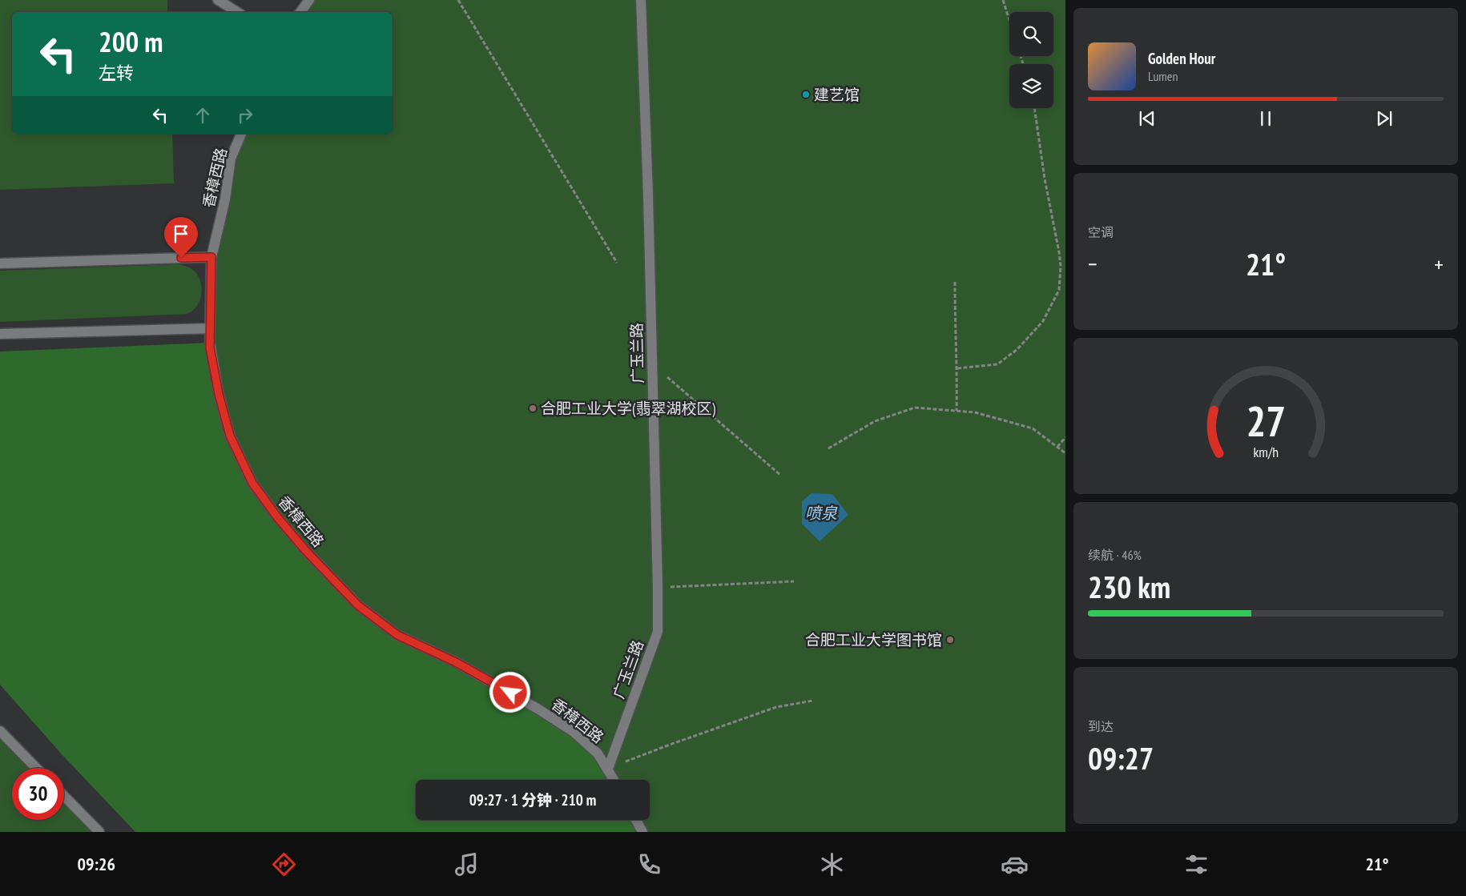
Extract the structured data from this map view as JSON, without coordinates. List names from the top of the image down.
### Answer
{
  "streets": {
    "street": ["香樟西路", "广玉兰路"]
  },
  "crossings": [
    ["香樟西路", "广玉兰路"]
  ],
  "water": ["喷泉"],
  "places": ["建艺馆", "合肥工业大学(翡翠湖校区)", "合肥工业大学图书馆"],
  "page": {
    "turn": ["200 m", "左转"],
    "song": ["Golden Hour", "Lumen"],
    "tile": [
      "空调",
      ["续航 · 46%", "230 km"],
      ["到达", "09:27"]
    ],
    "heat": ["−", "21°", "+"],
    "limit": "30",
    "trip": "09:27 · 1 分钟 · 210 m",
    "tabs": ["09:26", "21°"],
    "gauge": ["27", "km/h"]
  }
}
